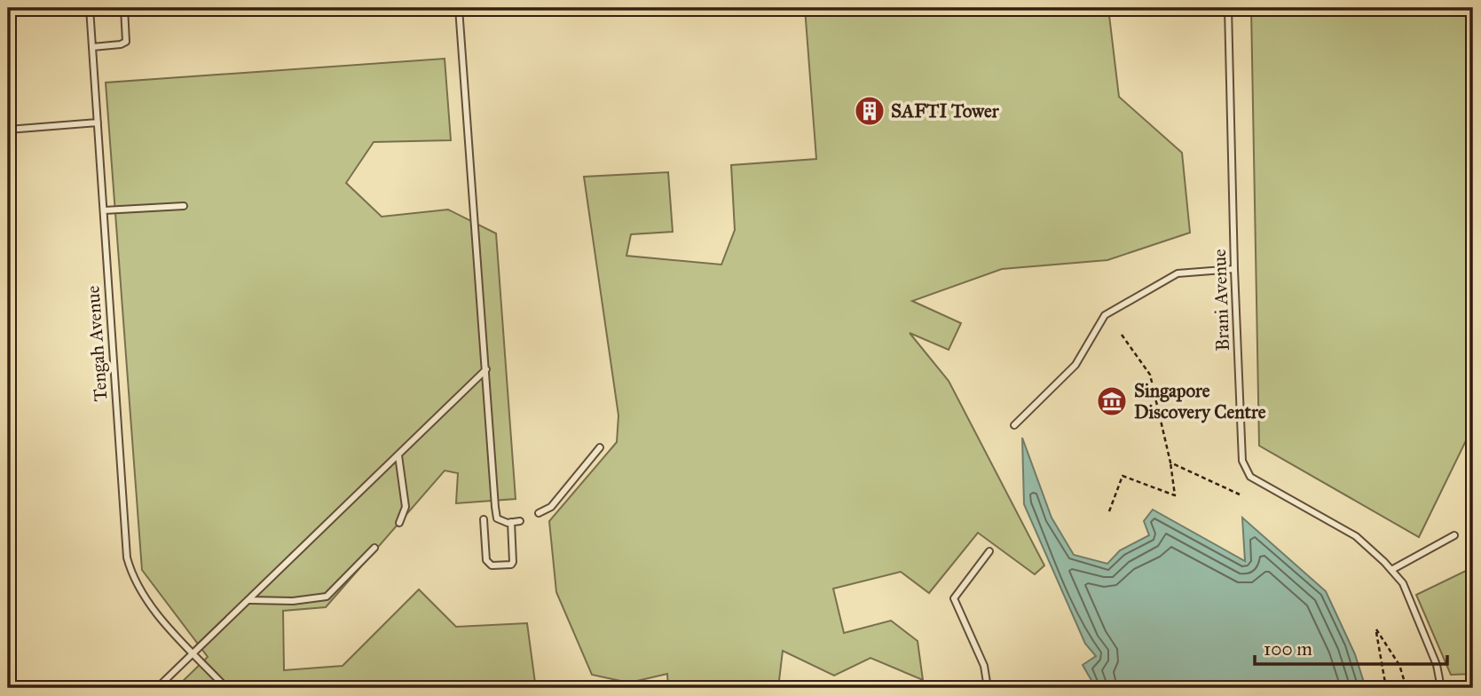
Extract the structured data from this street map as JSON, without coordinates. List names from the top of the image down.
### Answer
{
  "streets": {
    "lane": ["Brani Avenue", "Tengah Avenue"]
  },
  "places": {
    "building": ["SAFTI Tower"],
    "museum": ["Singapore Discovery Centre"]
  },
  "scale_bar": "100 m"
}
